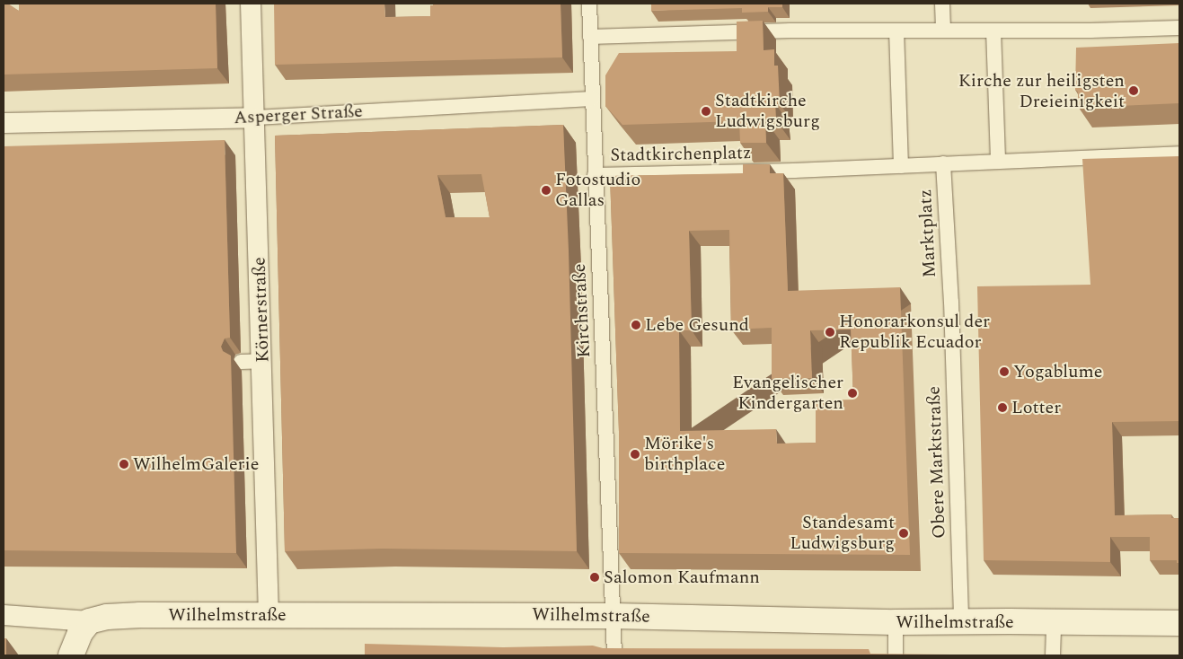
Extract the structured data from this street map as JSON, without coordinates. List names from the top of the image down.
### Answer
{
  "streets": {
    "street": [
      "Asperger Straße",
      "Stadtkirchenplatz",
      "Marktplatz",
      "Körnerstraße",
      "Kirchstraße",
      "Obere Marktstraße",
      "Wilhelmstraße"
    ]
  },
  "crossings": [
    ["Asperger Straße", "Körnerstraße"],
    ["Asperger Straße", "Kirchstraße"],
    ["Stadtkirchenplatz", "Marktplatz"],
    ["Stadtkirchenplatz", "Kirchstraße"],
    ["Marktplatz", "Obere Marktstraße"],
    ["Körnerstraße", "Wilhelmstraße"],
    ["Kirchstraße", "Wilhelmstraße"],
    ["Obere Marktstraße", "Wilhelmstraße"]
  ],
  "places": [
    "Kirche zur heiligsten Dreieinigkeit",
    "Stadtkirche Ludwigsburg",
    "Fotostudio Gallas",
    "Lebe Gesund",
    "Honorarkonsul der Republik Ecuador",
    "Yogablume",
    "Evangelischer Kindergarten",
    "Lotter",
    "Mörike's birthplace",
    "WilhelmGalerie",
    "Standesamt Ludwigsburg",
    "Salomon Kaufmann"
  ]
}
